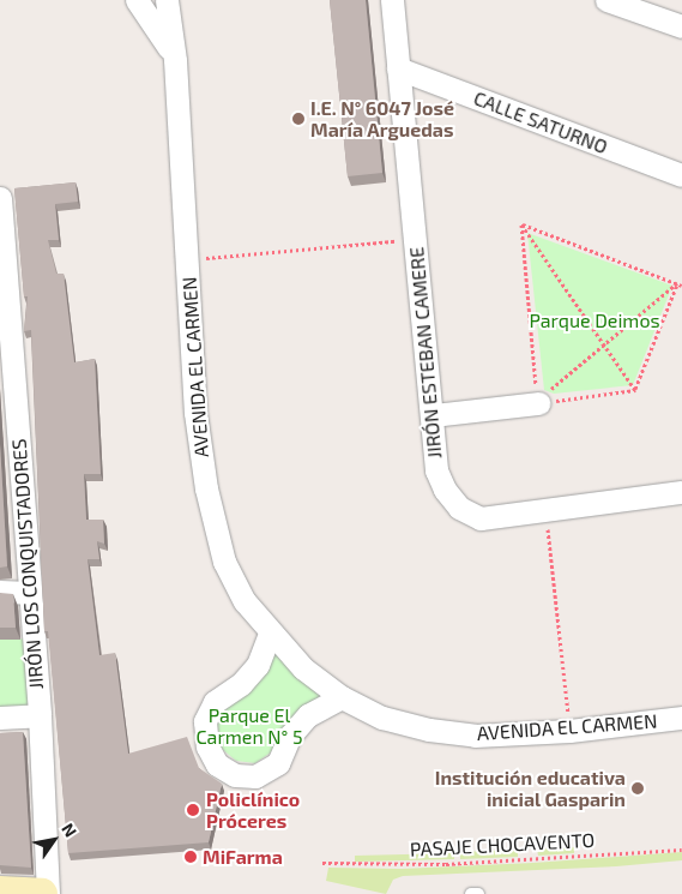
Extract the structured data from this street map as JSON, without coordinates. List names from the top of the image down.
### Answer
{
  "streets": {
    "street": [
      "CALLE SATURNO",
      "JIRÓN ESTEBAN CAMERE",
      "AVENIDA EL CARMEN",
      "JIRÓN LOS CONQUISTADORES"
    ],
    "path": ["PASAJE CHOCAVENTO"]
  },
  "crossings": [
    ["CALLE SATURNO", "JIRÓN ESTEBAN CAMERE"]
  ],
  "parks": ["Parque Deimos", "Parque El Carmen N° 5"],
  "places": [
    "I.E. N° 6047 José María Arguedas",
    "Institución educativa inicial Gasparin",
    "Policlínico Próceres",
    "MiFarma"
  ],
  "north": "top right"
}
